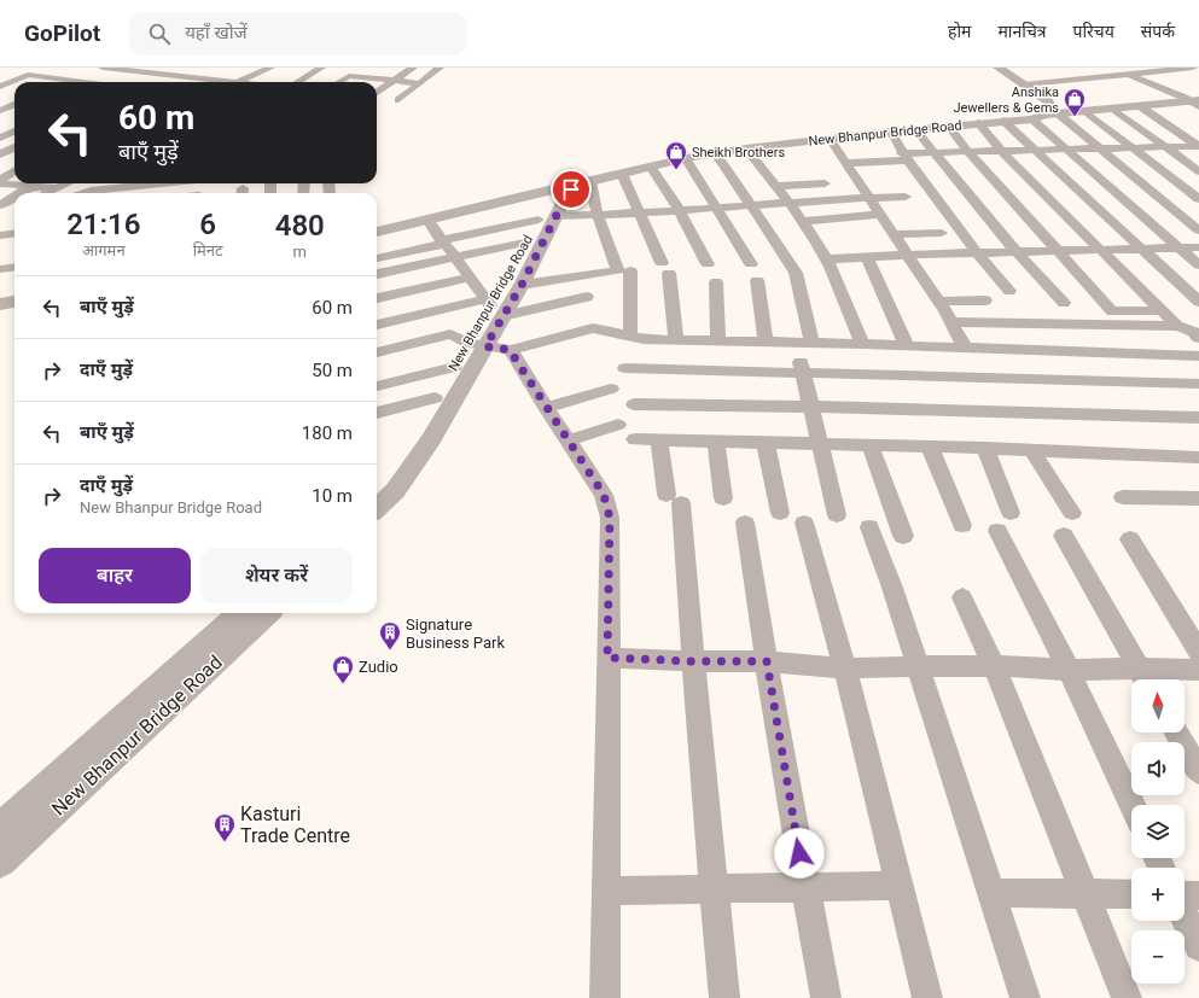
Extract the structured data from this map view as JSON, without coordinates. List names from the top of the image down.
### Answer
{
  "streets": {
    "street": ["New Bhanpur Bridge Road"]
  },
  "places": {
    "shop": ["Anshika Jewellers & Gems", "Sheikh Brothers", "Zudio"],
    "building": ["Signature Business Park", "Kasturi Trade Centre"]
  },
  "north": "top",
  "page": {
    "header": "GoPilot",
    "search": "यहाँ खोजें",
    "nav": [
      "होम",
      "मानचित्र",
      "परिचय",
      "संपर्क"
    ],
    "turn": ["60 m", "बाएँ मुड़ें"],
    "eta": [
      "21:16",
      "आगमन",
      "6",
      "मिनट",
      "480",
      "m"
    ],
    "list": [
      {
        "name": "बाएँ मुड़ें",
        "value": "60 m"
      },
      {
        "name": "दाएँ मुड़ें",
        "value": "50 m"
      },
      {
        "name": "बाएँ मुड़ें",
        "value": "180 m"
      },
      {
        "name": "दाएँ मुड़ें",
        "note": "New Bhanpur Bridge Road",
        "value": "10 m"
      }
    ],
    "buttons": ["बाहर", "शेयर करें"],
    "map_buttons": ["+", "−"]
  }
}
